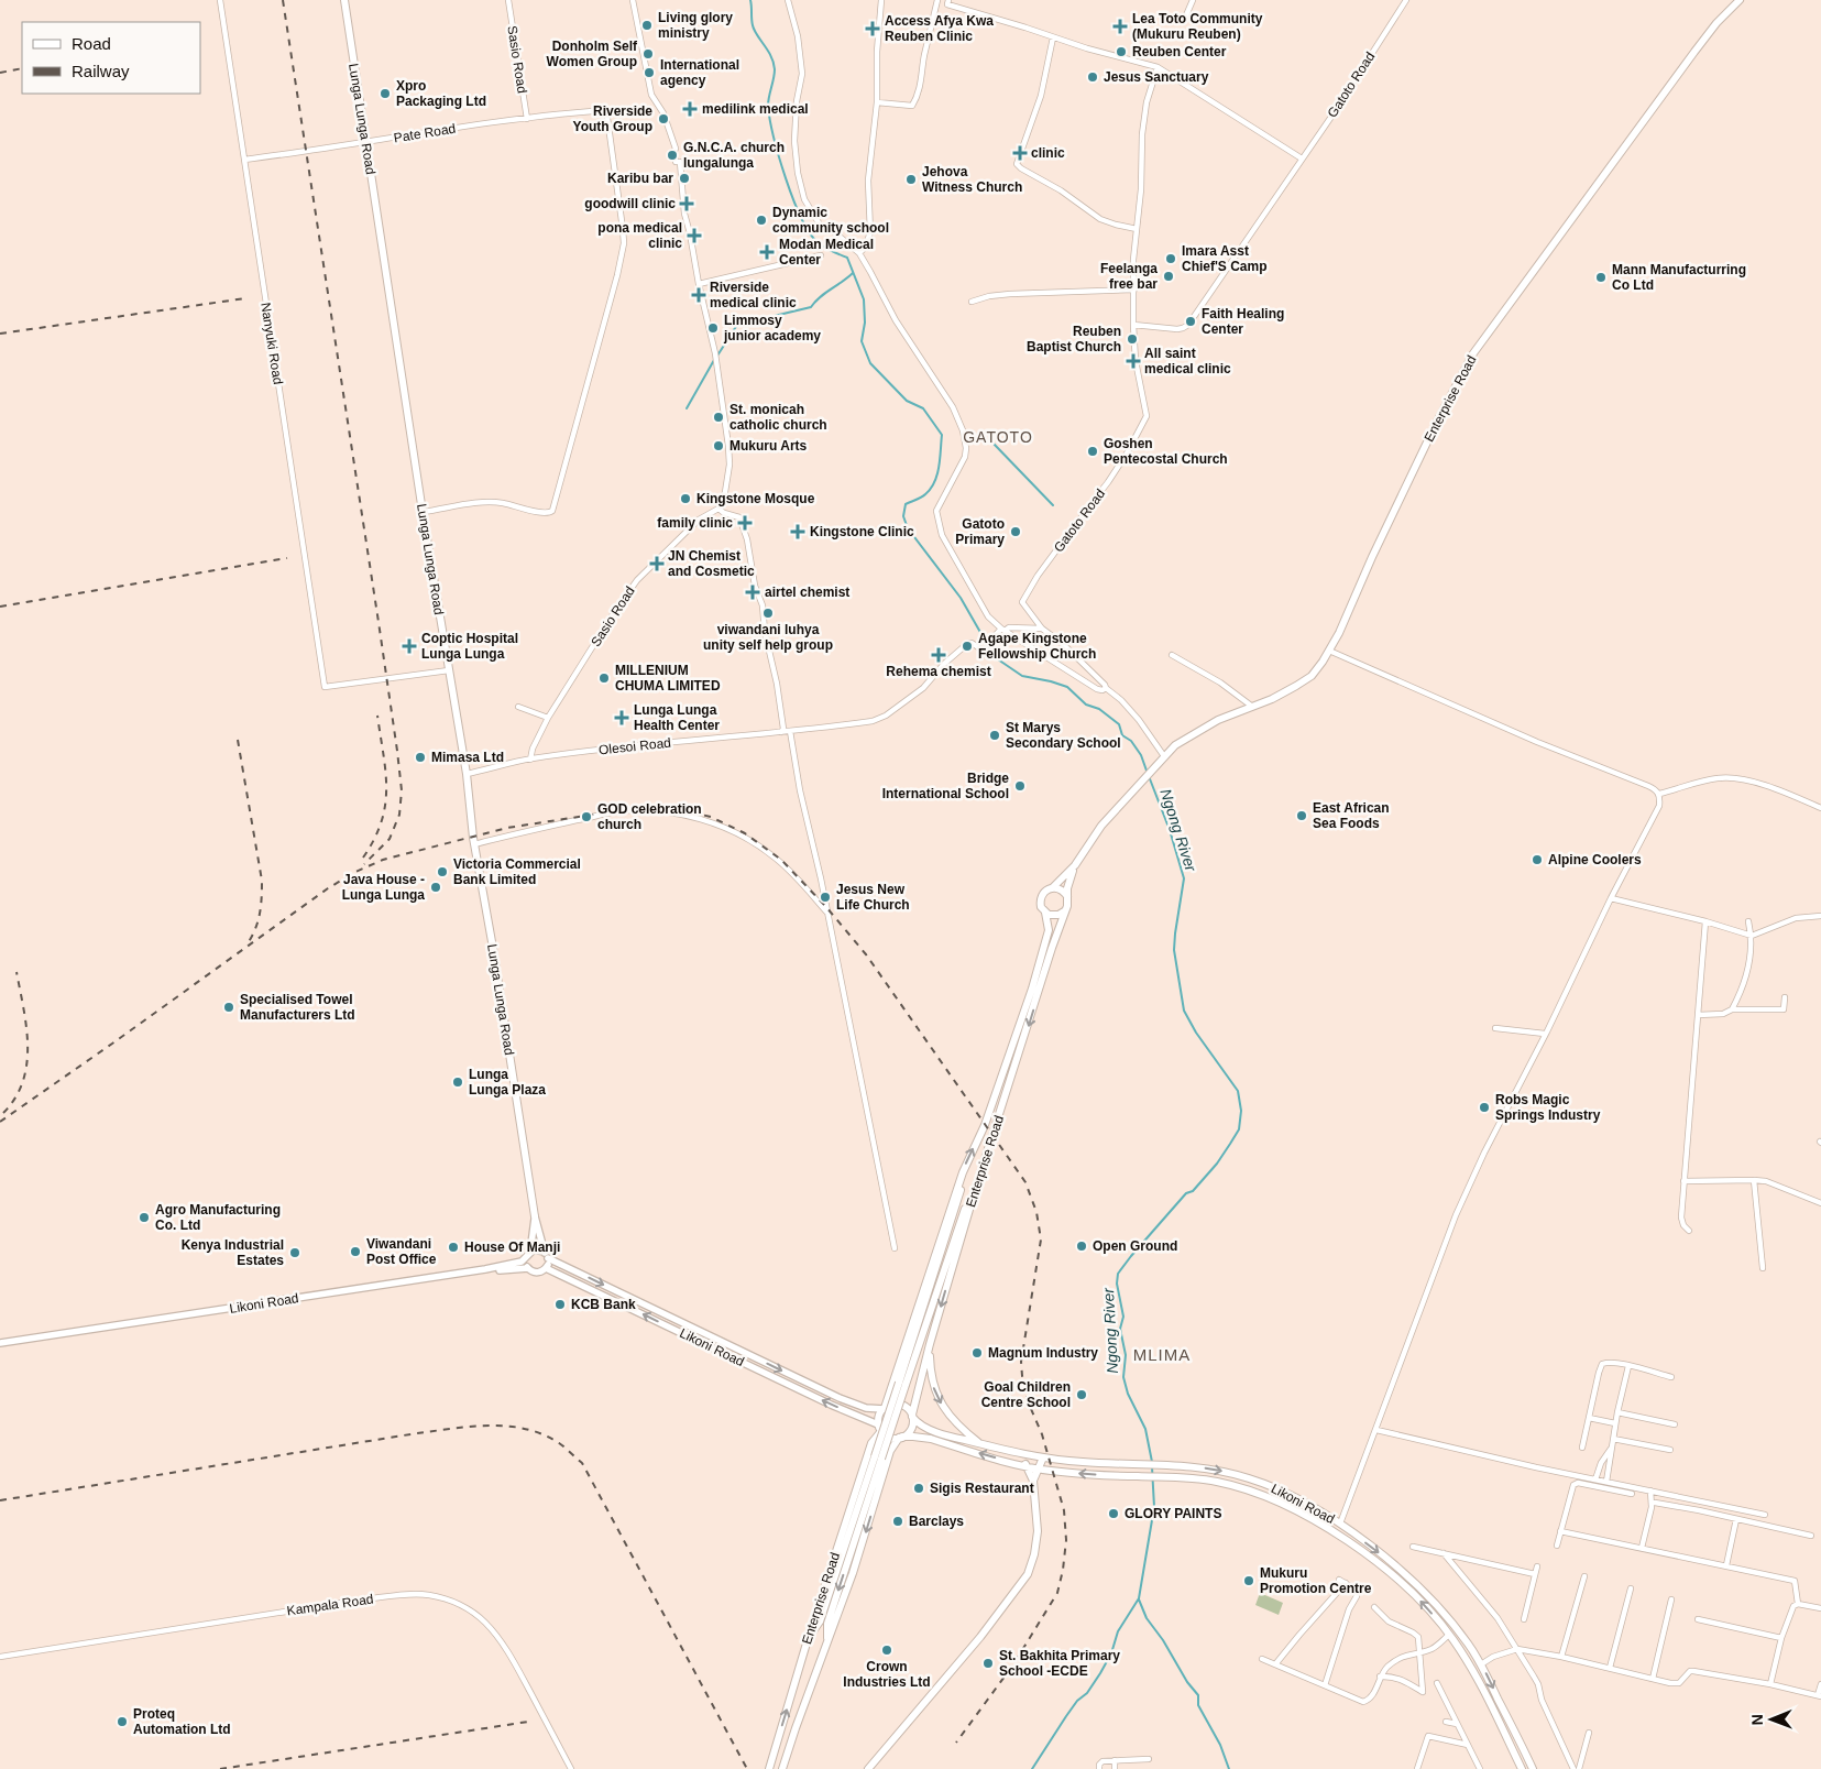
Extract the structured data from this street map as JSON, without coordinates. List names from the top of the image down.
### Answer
{
  "streets": {
    "main road": ["Lunga Lunga Road", "Enterprise Road", "Likoni Road"],
    "street": [
      "Sasio Road",
      "Gatoto Road",
      "Pate Road",
      "Nanyuki Road",
      "Olesoi Road",
      "Kampala Road"
    ]
  },
  "crossings": [
    ["Sasio Road", "Pate Road"],
    ["Sasio Road", "Olesoi Road"],
    ["Gatoto Road", "Enterprise Road"],
    ["Lunga Lunga Road", "Pate Road"],
    ["Lunga Lunga Road", "Nanyuki Road"],
    ["Lunga Lunga Road", "Olesoi Road"],
    ["Lunga Lunga Road", "Likoni Road"],
    ["Pate Road", "Nanyuki Road"],
    ["Enterprise Road", "Likoni Road"]
  ],
  "districts": ["GATOTO", "MLIMA"],
  "water": ["Ngong River"],
  "places": {
    "other": [
      "Living glory ministry",
      "Reuben Center",
      "Donholm Self Women Group",
      "International agency",
      "Jesus Sanctuary",
      "Xpro Packaging Ltd",
      "Riverside Youth Group",
      "G.N.C.A. church lungalunga",
      "Karibu bar",
      "Jehova Witness Church",
      "Dynamic community school",
      "Imara Asst Chief'S Camp",
      "Feelanga free bar",
      "Mann Manufacturring Co Ltd",
      "Faith Healing Center",
      "Limmosy junior academy",
      "Reuben Baptist Church",
      "St. monicah catholic church",
      "Mukuru Arts",
      "Goshen Pentecostal Church",
      "Kingstone Mosque",
      "Gatoto Primary",
      "viwandani luhya unity self help group",
      "Agape Kingstone Fellowship Church",
      "MILLENIUM CHUMA LIMITED",
      "St Marys Secondary School",
      "Mimasa Ltd",
      "Bridge International School",
      "East African Sea Foods",
      "GOD celebration church",
      "Alpine Coolers",
      "Victoria Commercial Bank Limited",
      "Java House - Lunga Lunga",
      "Jesus New Life Church",
      "Specialised Towel Manufacturers Ltd",
      "Lunga Lunga Plaza",
      "Robs Magic Springs Industry",
      "Agro Manufacturing Co. Ltd",
      "Open Ground",
      "House Of Manji",
      "Viwandani Post Office",
      "Kenya Industrial Estates",
      "KCB Bank",
      "Magnum Industry",
      "Goal Children Centre School",
      "Sigis Restaurant",
      "GLORY PAINTS",
      "Barclays",
      "Mukuru Promotion Centre",
      "Crown Industries Ltd",
      "St. Bakhita Primary School -ECDE",
      "Proteq Automation Ltd"
    ],
    "health": [
      "Lea Toto Community (Mukuru Reuben)",
      "Access Afya Kwa Reuben Clinic",
      "medilink medical",
      "clinic",
      "goodwill clinic",
      "pona medical clinic",
      "Modan Medical Center",
      "Riverside medical clinic",
      "All saint medical clinic",
      "family clinic",
      "Kingstone Clinic",
      "JN Chemist and Cosmetic",
      "airtel chemist",
      "Coptic Hospital Lunga Lunga",
      "Rehema chemist",
      "Lunga Lunga Health Center"
    ]
  },
  "legend": ["Road", "Railway"],
  "north": "left"
}
